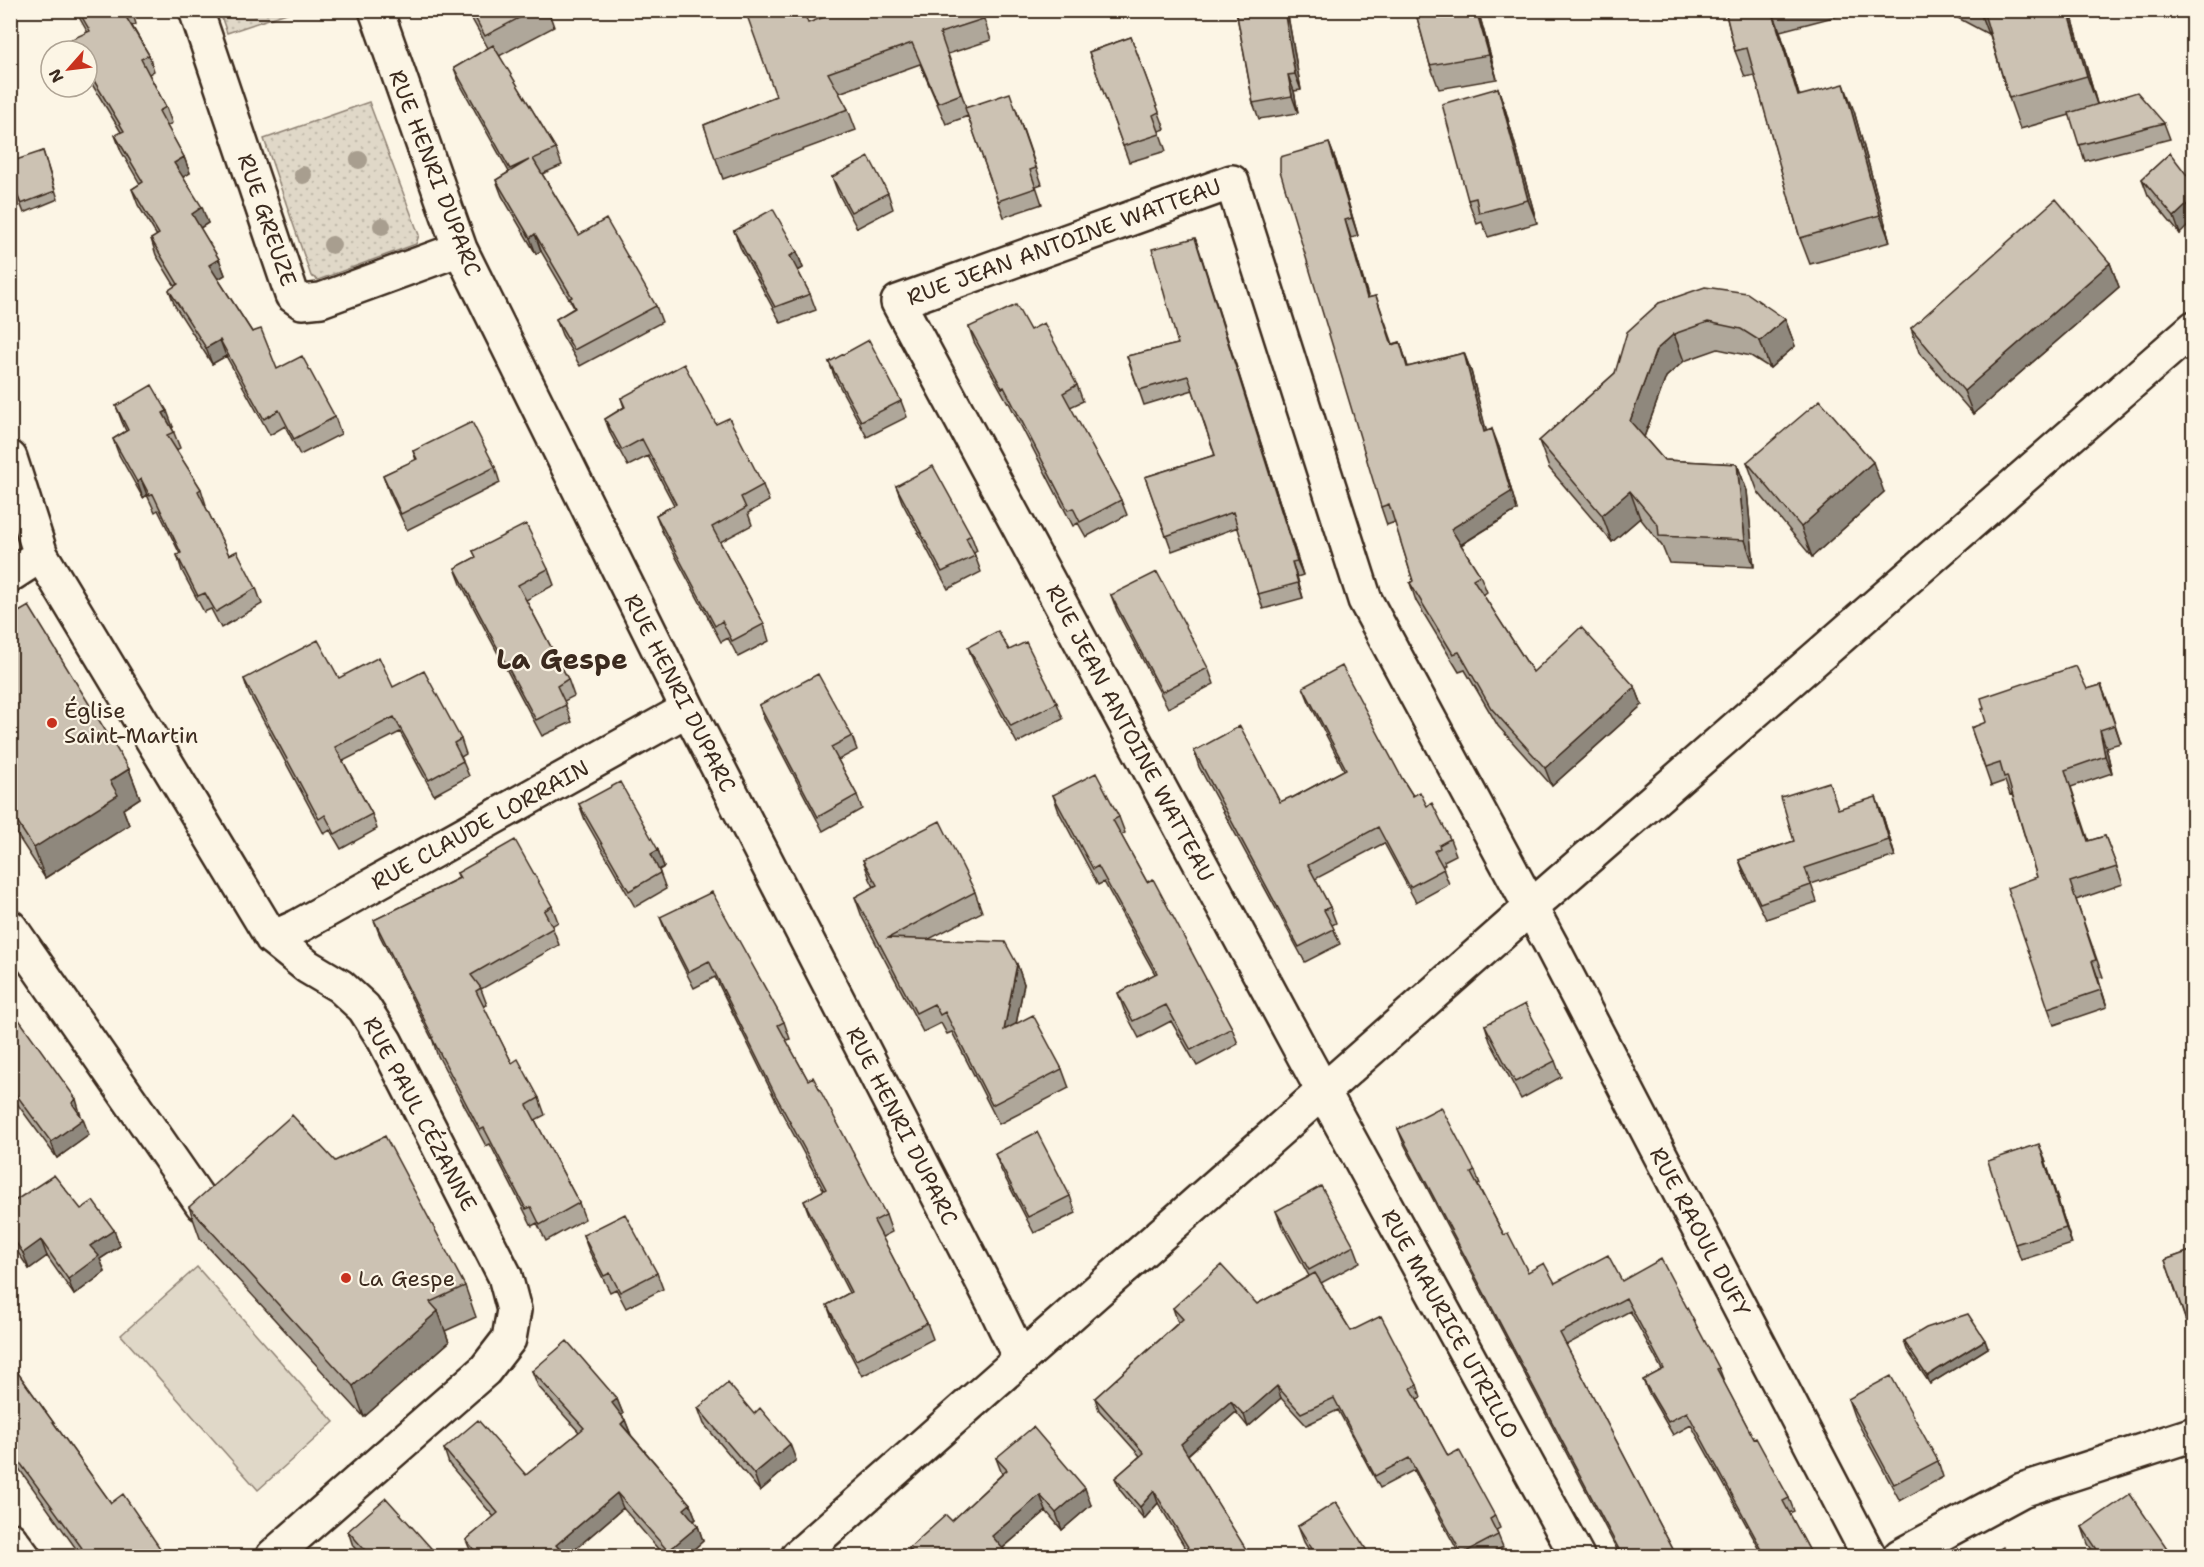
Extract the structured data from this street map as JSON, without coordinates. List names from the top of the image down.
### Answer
{
  "streets": {
    "street": [
      "RUE HENRI DUPARC",
      "RUE GREUZE",
      "RUE JEAN ANTOINE WATTEAU",
      "RUE CLAUDE LORRAIN",
      "RUE PAUL CÉZANNE",
      "RUE RAOUL DUFY",
      "RUE MAURICE UTRILLO"
    ]
  },
  "crossings": [
    ["RUE HENRI DUPARC", "RUE GREUZE"],
    ["RUE HENRI DUPARC", "RUE CLAUDE LORRAIN"],
    ["RUE JEAN ANTOINE WATTEAU", "RUE RAOUL DUFY"],
    ["RUE JEAN ANTOINE WATTEAU", "RUE MAURICE UTRILLO"],
    ["RUE CLAUDE LORRAIN", "RUE PAUL CÉZANNE"]
  ],
  "districts": ["La Gespe"],
  "places": ["Église Saint-Martin", "La Gespe"],
  "north": "bottom left"
}
